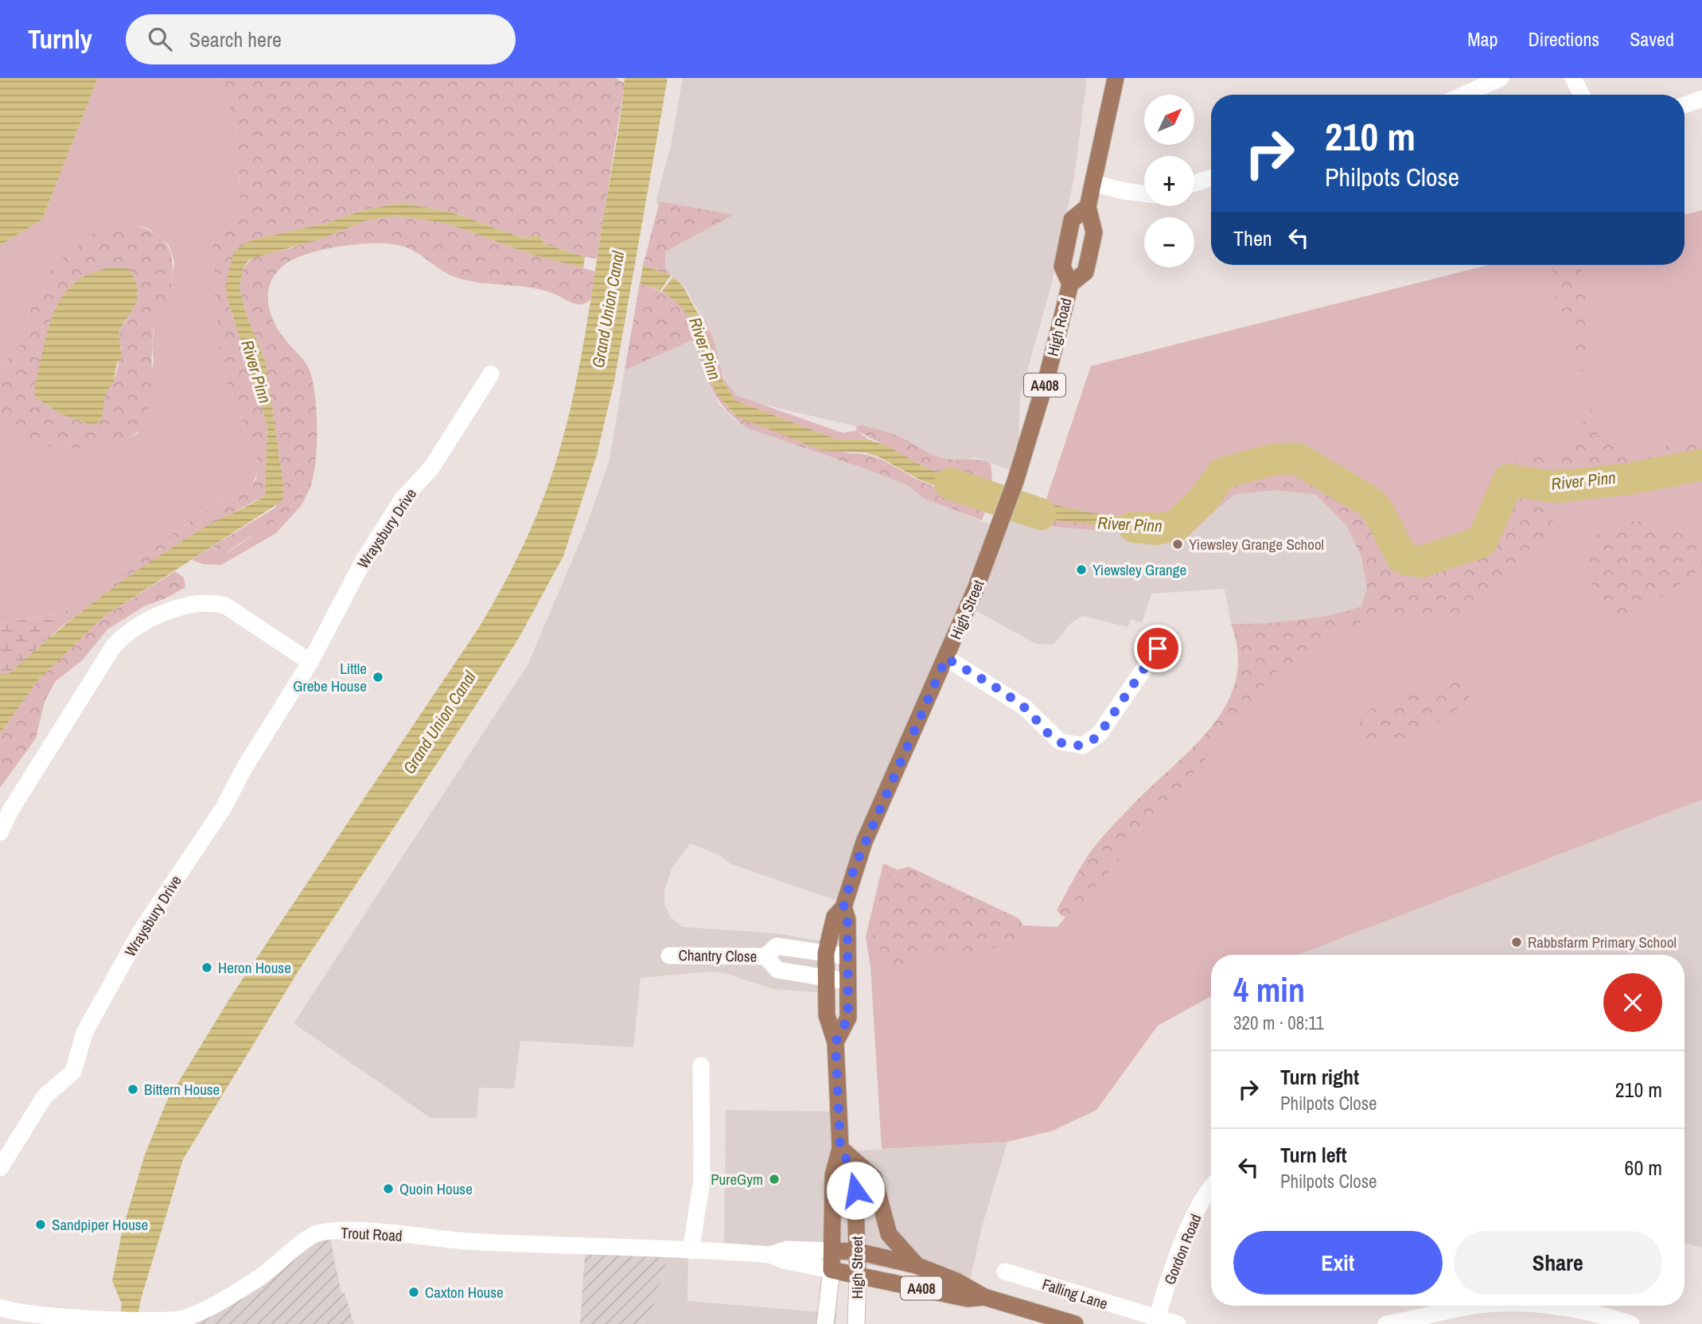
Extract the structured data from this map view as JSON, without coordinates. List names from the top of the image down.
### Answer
{
  "streets": {
    "main road": [
      "High Road",
      "A408",
      "High Street",
      "Falling Lane"
    ],
    "street": [
      "Wraysbury Drive",
      "Chantry Close",
      "Trout Road",
      "Gordon Road"
    ]
  },
  "crossings": [
    ["High Road", "High Street"],
    ["High Street", "Falling Lane"],
    ["Gordon Road", "Falling Lane"]
  ],
  "water": ["Grand Union Canal", "River Pinn"],
  "places": [
    "Yiewsley Grange School",
    "Yiewsley Grange",
    "Little Grebe House",
    "Rabbsfarm Primary School",
    "Heron House",
    "Bittern House",
    "PureGym",
    "Quoin House",
    "Sandpiper House",
    "Caxton House"
  ],
  "north": "top right",
  "page": {
    "header": "Turnly",
    "search": "Search here",
    "nav": ["Map", "Directions", "Saved"],
    "map_buttons": ["+", "−"],
    "turn": ["210 m", "Philpots Close"],
    "then": "Then",
    "heading": ["4 min", "320 m · 08:11"],
    "list": [
      {
        "name": "Turn right",
        "note": "Philpots Close",
        "value": "210 m"
      },
      {
        "name": "Turn left",
        "note": "Philpots Close",
        "value": "60 m"
      }
    ],
    "buttons": ["Exit", "Share"]
  }
}
